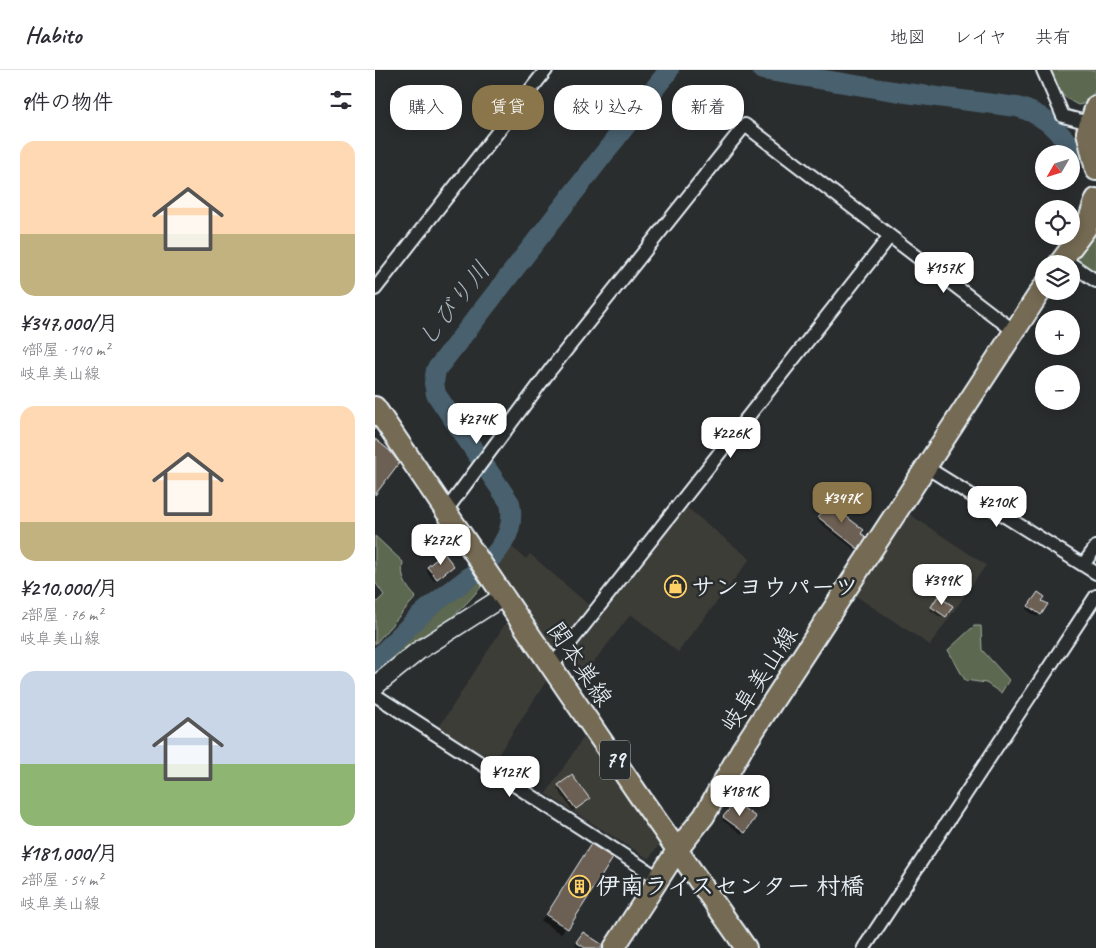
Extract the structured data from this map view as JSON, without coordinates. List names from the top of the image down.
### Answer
{
  "streets": {
    "main road": ["関本巣線", "岐阜美山線", "79"]
  },
  "crossings": [
    ["関本巣線", "岐阜美山線"]
  ],
  "water": ["しびり川"],
  "places": {
    "shop": ["サンヨウパーツ"],
    "building": ["伊南ライスセンター 村橋"]
  },
  "north": "bottom left",
  "page": {
    "header": "Habito",
    "nav": ["地図", "レイヤ", "共有"],
    "heading": "9件の物件",
    "chip": [
      "購入",
      "賃貸",
      "絞り込み",
      "新着"
    ],
    "list": [
      {
        "name": "¥347,000/月",
        "note": "4部屋 · 140 m² · 岐阜美山線"
      },
      {
        "name": "¥210,000/月",
        "note": "2部屋 · 76 m² · 岐阜美山線"
      },
      {
        "name": "¥181,000/月",
        "note": "2部屋 · 54 m² · 岐阜美山線"
      }
    ],
    "map_buttons": ["+", "−"],
    "price": [
      "¥157K",
      "¥274K",
      "¥226K",
      "¥347K",
      "¥210K",
      "¥272K",
      "¥399K",
      "¥127K",
      "¥181K"
    ]
  }
}
